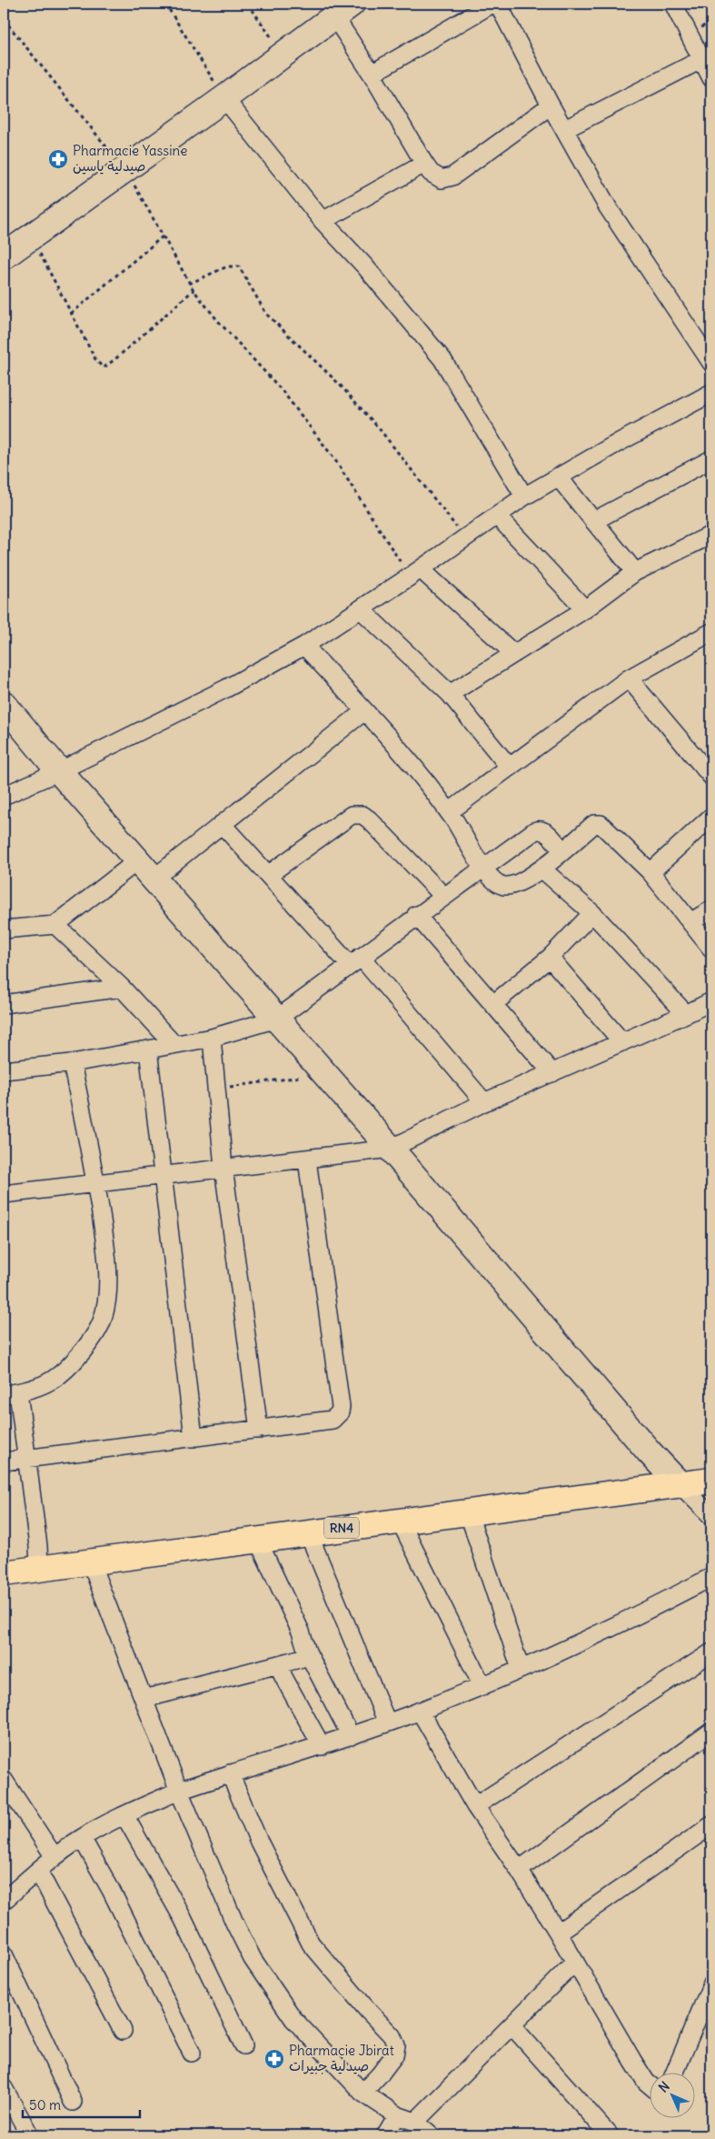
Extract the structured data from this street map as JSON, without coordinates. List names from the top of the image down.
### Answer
{
  "streets": {
    "main road": ["RN4"]
  },
  "places": {
    "pharmacy": ["Pharmacie Yassine صيدلية ياسين", "Pharmacie Jbirat صيدلية جبيرات"]
  },
  "scale_bar": "50 m",
  "north": "top left"
}
